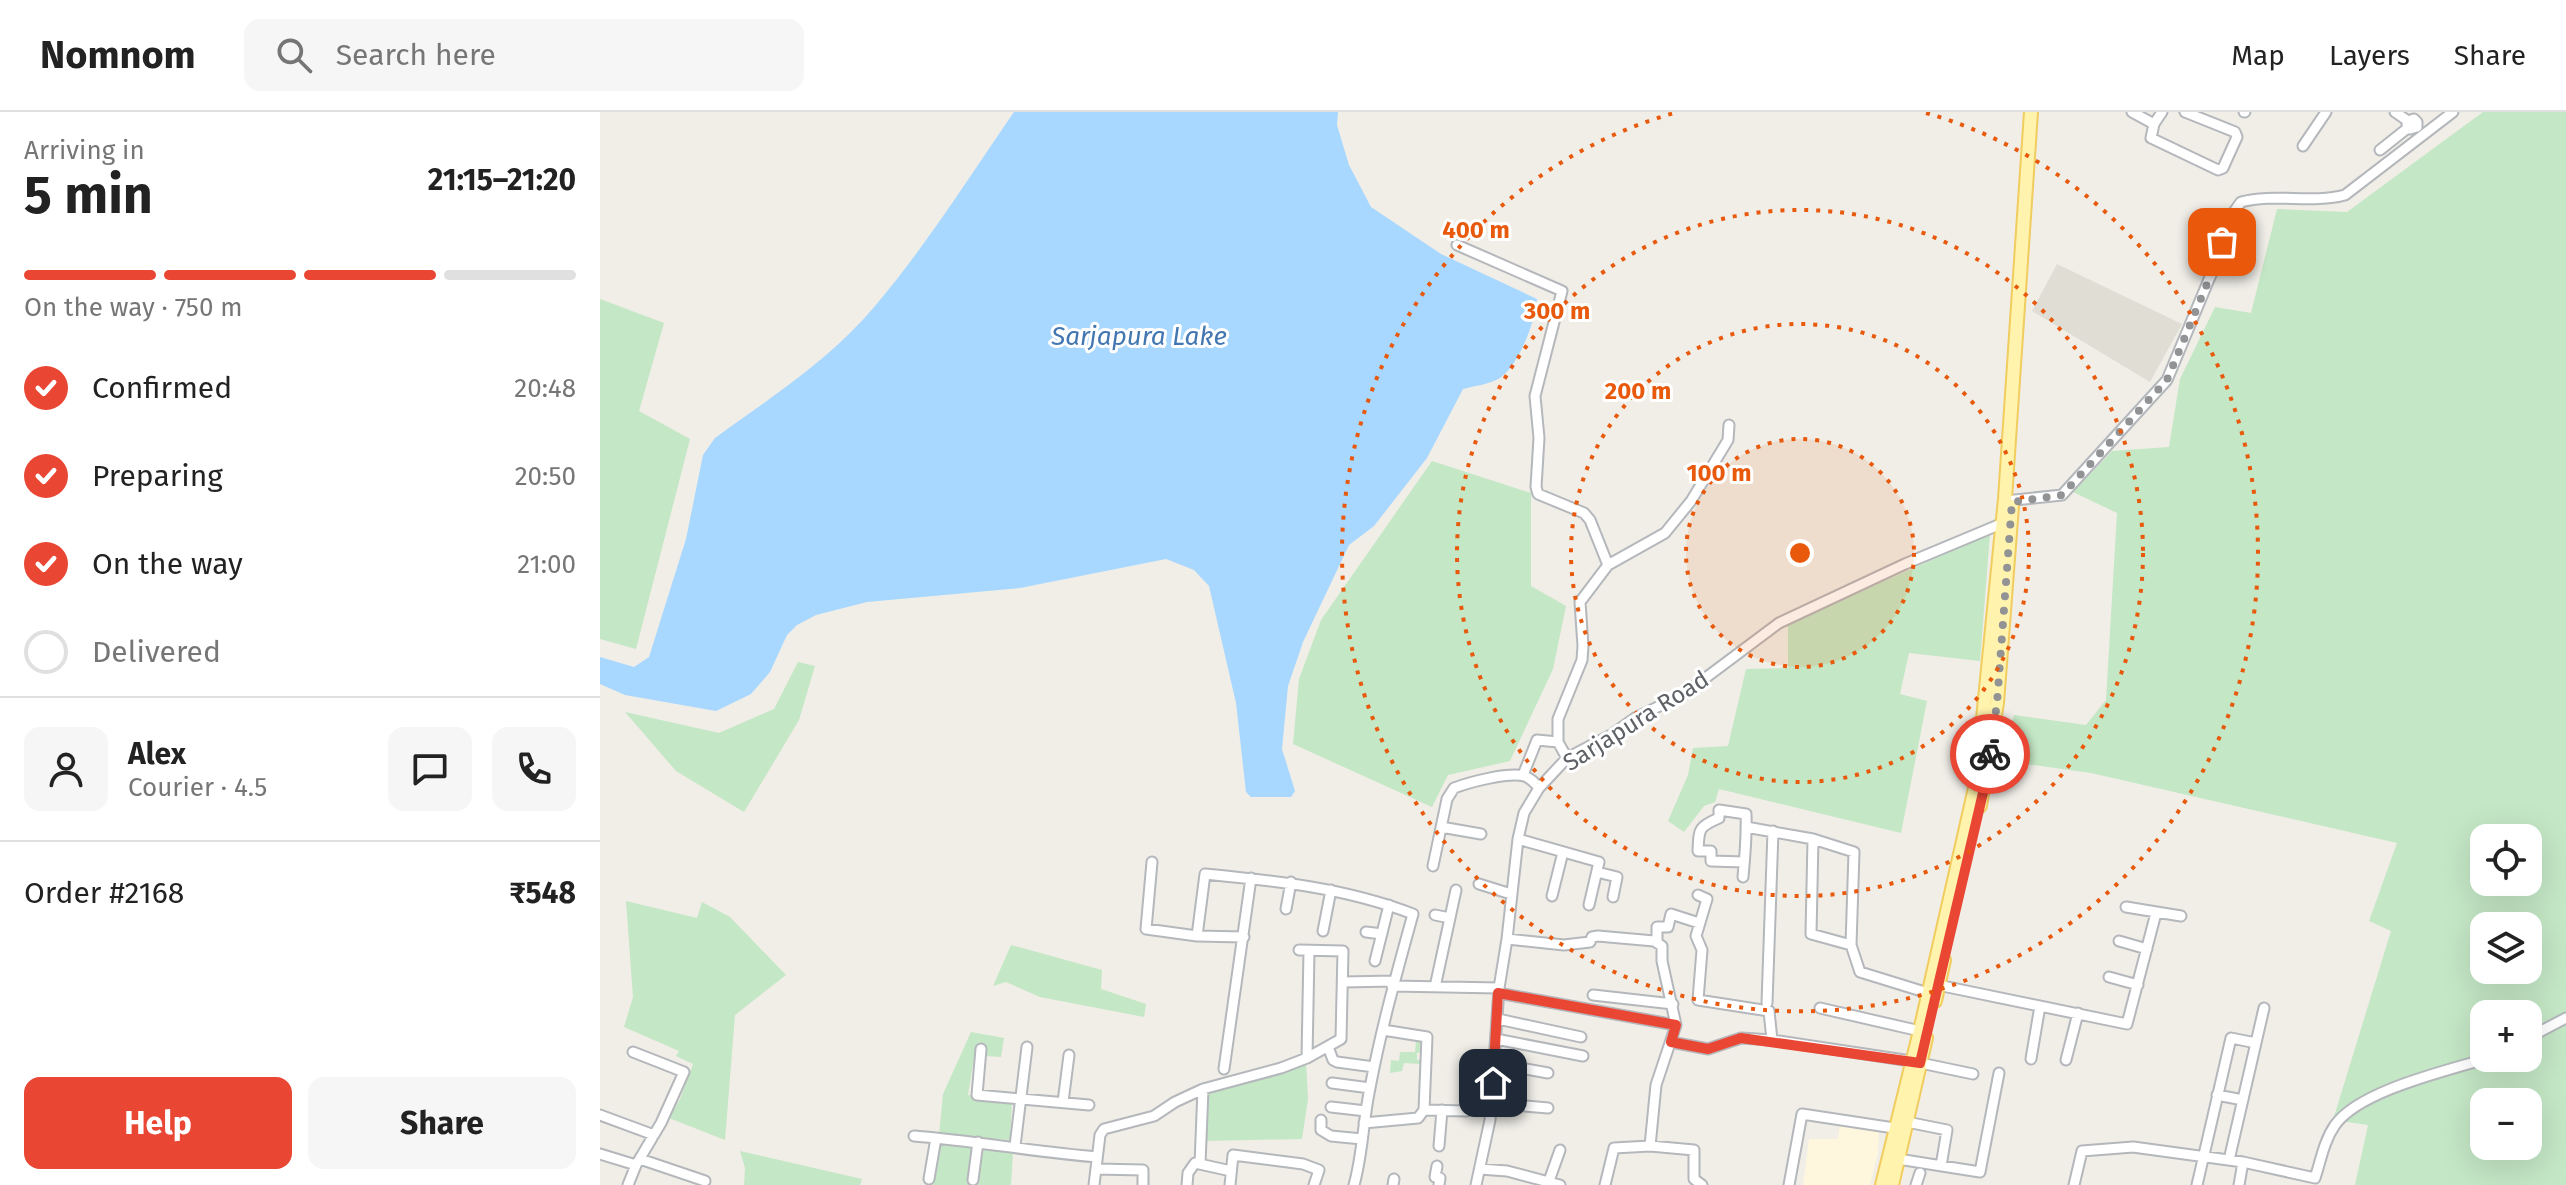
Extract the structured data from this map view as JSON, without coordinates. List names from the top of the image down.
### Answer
{
  "streets": {
    "street": ["Sarjapura Road"]
  },
  "water": ["Sarjapura Lake"],
  "page": {
    "header": "Nomnom",
    "search": "Search here",
    "nav": ["Map", "Layers", "Share"],
    "heading": ["5 min", "Arriving in", "21:15–21:20"],
    "panel": [
      "Alex",
      "Courier · 4.5",
      "Order #2168",
      "₹548"
    ],
    "bar": "On the way · 750 m",
    "list": [
      ["Confirmed", "20:48"],
      ["Preparing", "20:50"],
      ["On the way", "21:00"],
      "Delivered"
    ],
    "map_buttons": ["+", "−"],
    "buttons": ["Help", "Share"]
  },
  "rings": [
    "400 m",
    "300 m",
    "200 m",
    "100 m"
  ]
}
